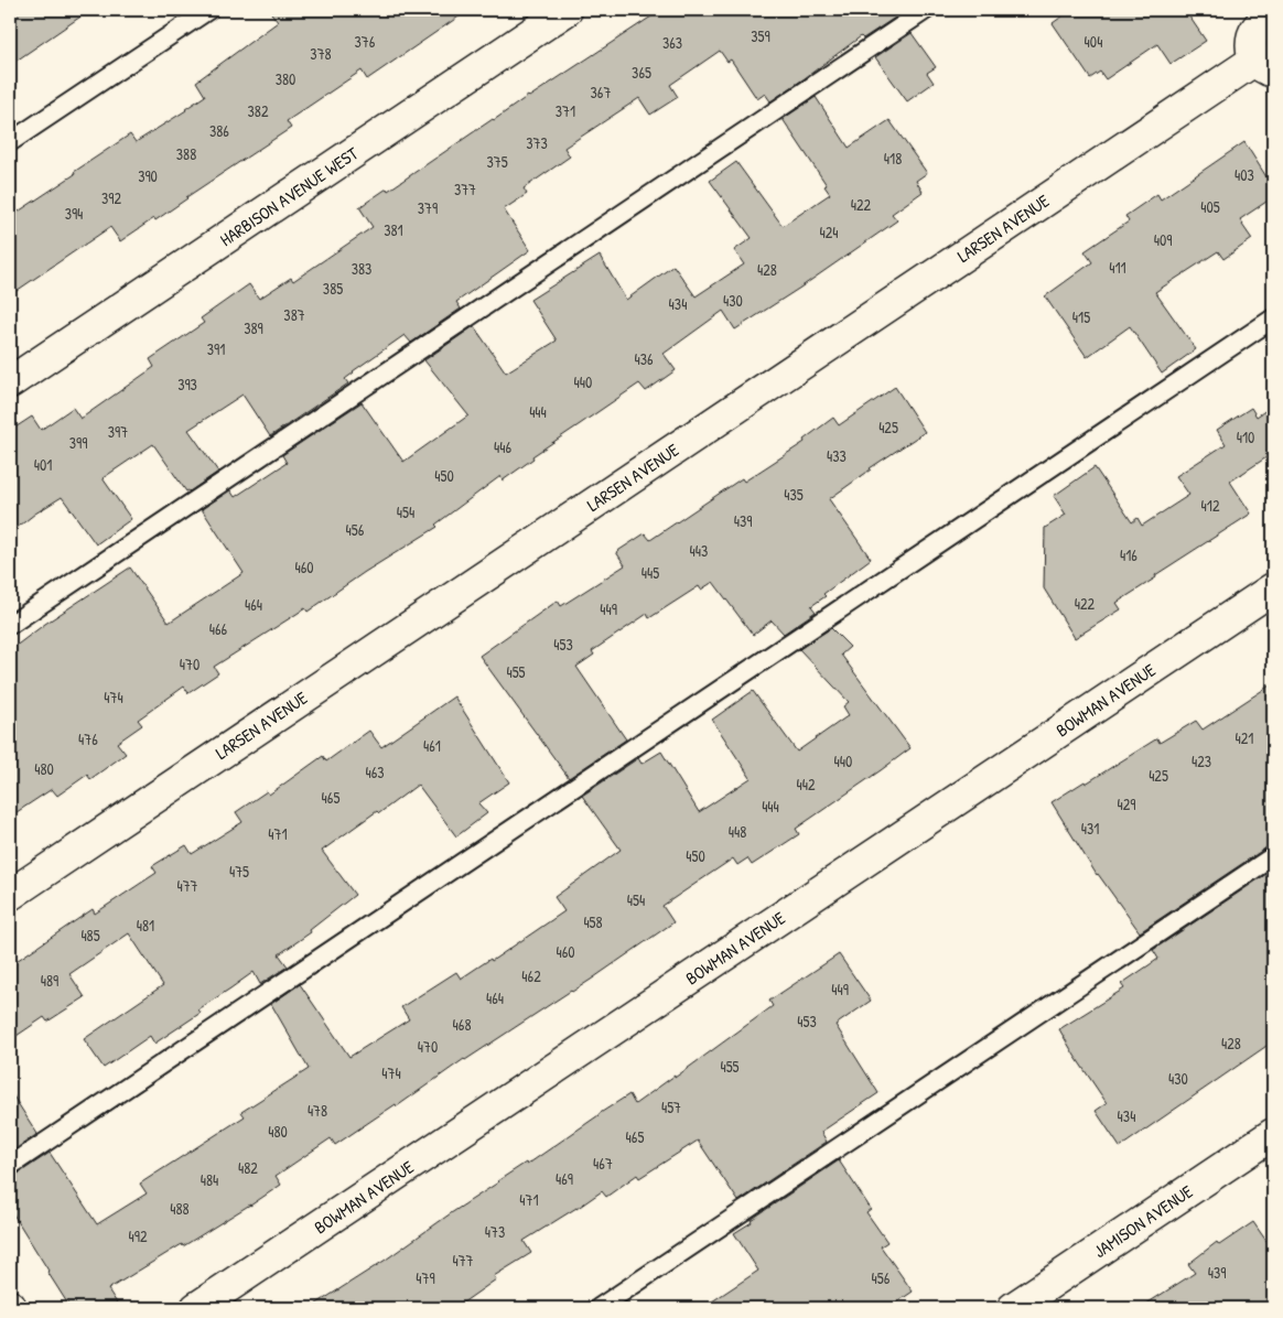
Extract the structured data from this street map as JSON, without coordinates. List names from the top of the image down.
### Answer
{
  "streets": {
    "street": [
      "HARBISON AVENUE WEST",
      "LARSEN AVENUE",
      "BOWMAN AVENUE",
      "JAMISON AVENUE"
    ]
  },
  "house_numbers": [
    "359",
    "376",
    "404",
    "363",
    "378",
    "365",
    "380",
    "367",
    "382",
    "371",
    "386",
    "373",
    "388",
    "418",
    "375",
    "403",
    "390",
    "377",
    "392",
    "422",
    "405",
    "379",
    "394",
    "381",
    "424",
    "409",
    "411",
    "383",
    "428",
    "385",
    "430",
    "434",
    "387",
    "415",
    "389",
    "391",
    "436",
    "440",
    "393",
    "444",
    "425",
    "397",
    "410",
    "399",
    "446",
    "433",
    "401",
    "450",
    "435",
    "412",
    "454",
    "439",
    "456",
    "443",
    "416",
    "460",
    "445",
    "422",
    "464",
    "449",
    "466",
    "453",
    "470",
    "455",
    "474",
    "421",
    "476",
    "461",
    "440",
    "423",
    "480",
    "463",
    "425",
    "442",
    "465",
    "429",
    "444",
    "431",
    "448",
    "471",
    "450",
    "475",
    "477",
    "454",
    "458",
    "481",
    "485",
    "460",
    "462",
    "489",
    "449",
    "464",
    "453",
    "468",
    "428",
    "470",
    "455",
    "474",
    "430",
    "457",
    "478",
    "434",
    "480",
    "465",
    "467",
    "482",
    "469",
    "484",
    "471",
    "488",
    "473",
    "492",
    "477",
    "439",
    "479",
    "456"
  ]
}
